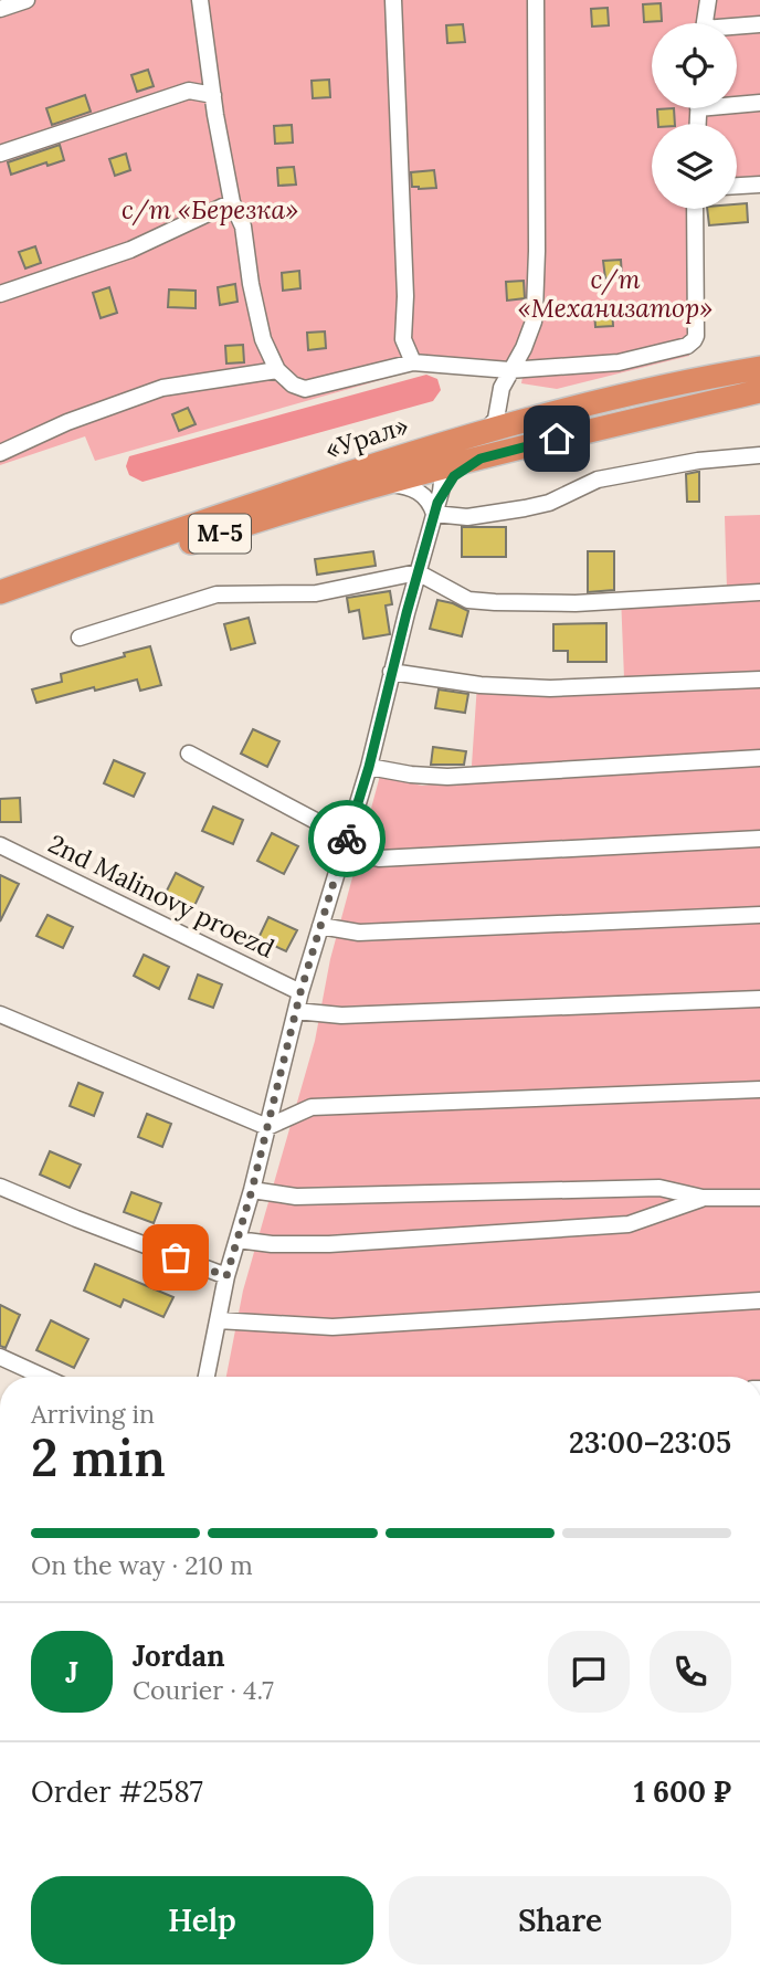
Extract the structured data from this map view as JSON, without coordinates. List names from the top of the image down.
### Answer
{
  "streets": {
    "highway": ["«Урал»", "М-5"],
    "street": ["2nd Malinovy proezd"]
  },
  "parks": ["с/т «Березка»", "с/т «Механизатор»"],
  "page": {
    "heading": ["2 min", "Arriving in", "23:00–23:05"],
    "panel": [
      "Jordan",
      "Courier · 4.7",
      "Order #2587",
      "1 600 ₽"
    ],
    "bar": "On the way · 210 m",
    "round": "J",
    "buttons": ["Help", "Share"]
  }
}
